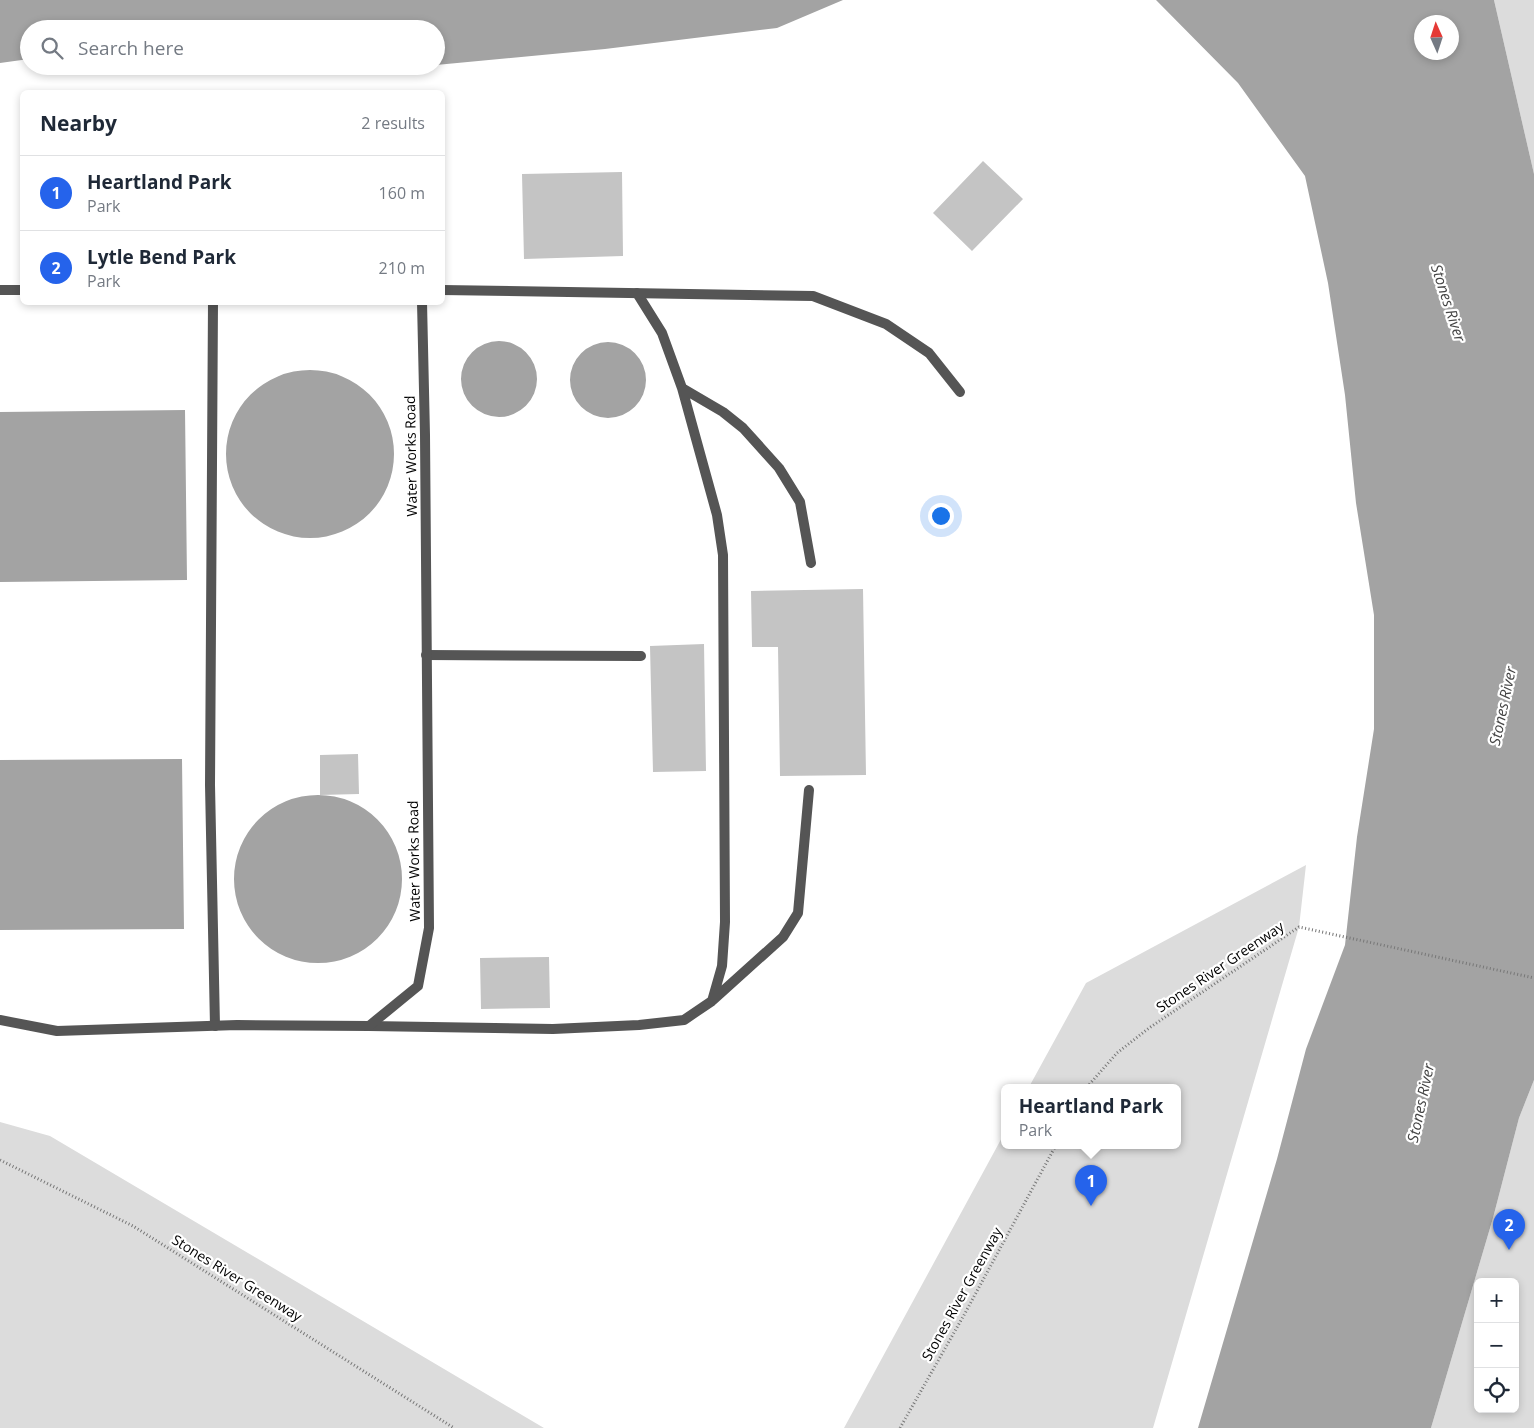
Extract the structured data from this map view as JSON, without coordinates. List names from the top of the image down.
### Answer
{
  "streets": {
    "street": ["Water Works Road"],
    "path": ["Stones River Greenway"]
  },
  "water": ["Stones River"],
  "north": "top",
  "page": {
    "search": "Search here",
    "heading": ["Nearby", "2 results"],
    "list": [
      {
        "mark": "1",
        "name": "Heartland Park",
        "note": "Park",
        "value": "160 m"
      },
      {
        "mark": "2",
        "name": "Lytle Bend Park",
        "note": "Park",
        "value": "210 m"
      }
    ],
    "popup": ["Heartland Park", "Park"],
    "pins": ["1", "2"],
    "map_buttons": ["+", "−"]
  }
}
